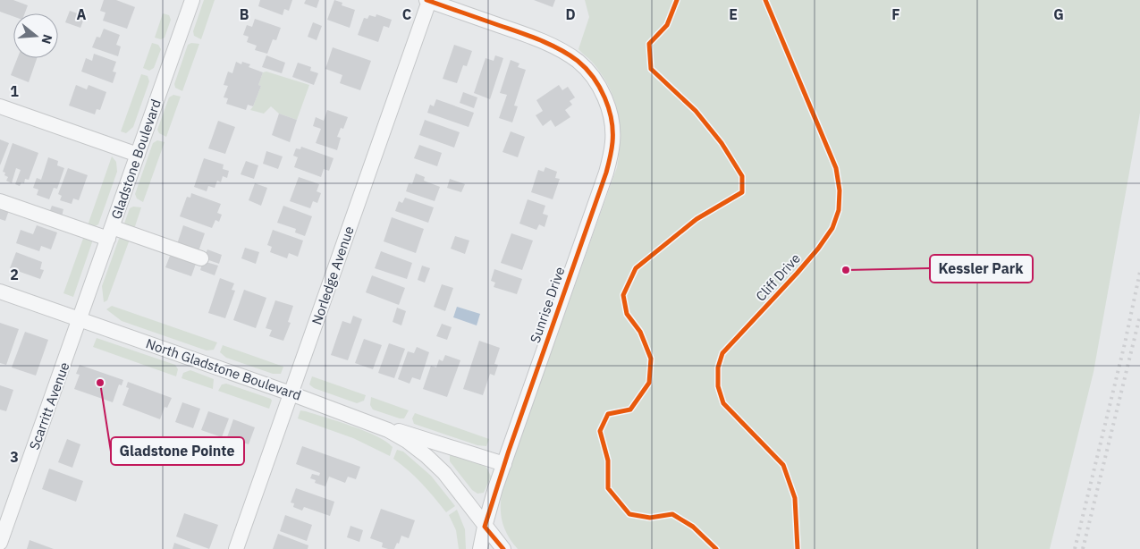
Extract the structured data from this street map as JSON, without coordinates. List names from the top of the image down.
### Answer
{
  "streets": {
    "street": [
      "Gladstone Boulevard",
      "Norledge Avenue",
      "Sunrise Drive",
      "North Gladstone Boulevard",
      "Scarritt Avenue"
    ],
    "cycle path": ["Cliff Drive"]
  },
  "crossings": [
    ["Gladstone Boulevard", "North Gladstone Boulevard"],
    ["Gladstone Boulevard", "Scarritt Avenue"],
    ["Norledge Avenue", "Sunrise Drive"],
    ["Norledge Avenue", "North Gladstone Boulevard"],
    ["Sunrise Drive", "North Gladstone Boulevard"],
    ["North Gladstone Boulevard", "Scarritt Avenue"]
  ],
  "places": ["Kessler Park", "Gladstone Pointe"],
  "north": "right",
  "grid": {
    "columns": [
      "A",
      "B",
      "C",
      "D",
      "E",
      "F",
      "G"
    ],
    "rows": ["1", "2", "3"]
  }
}
